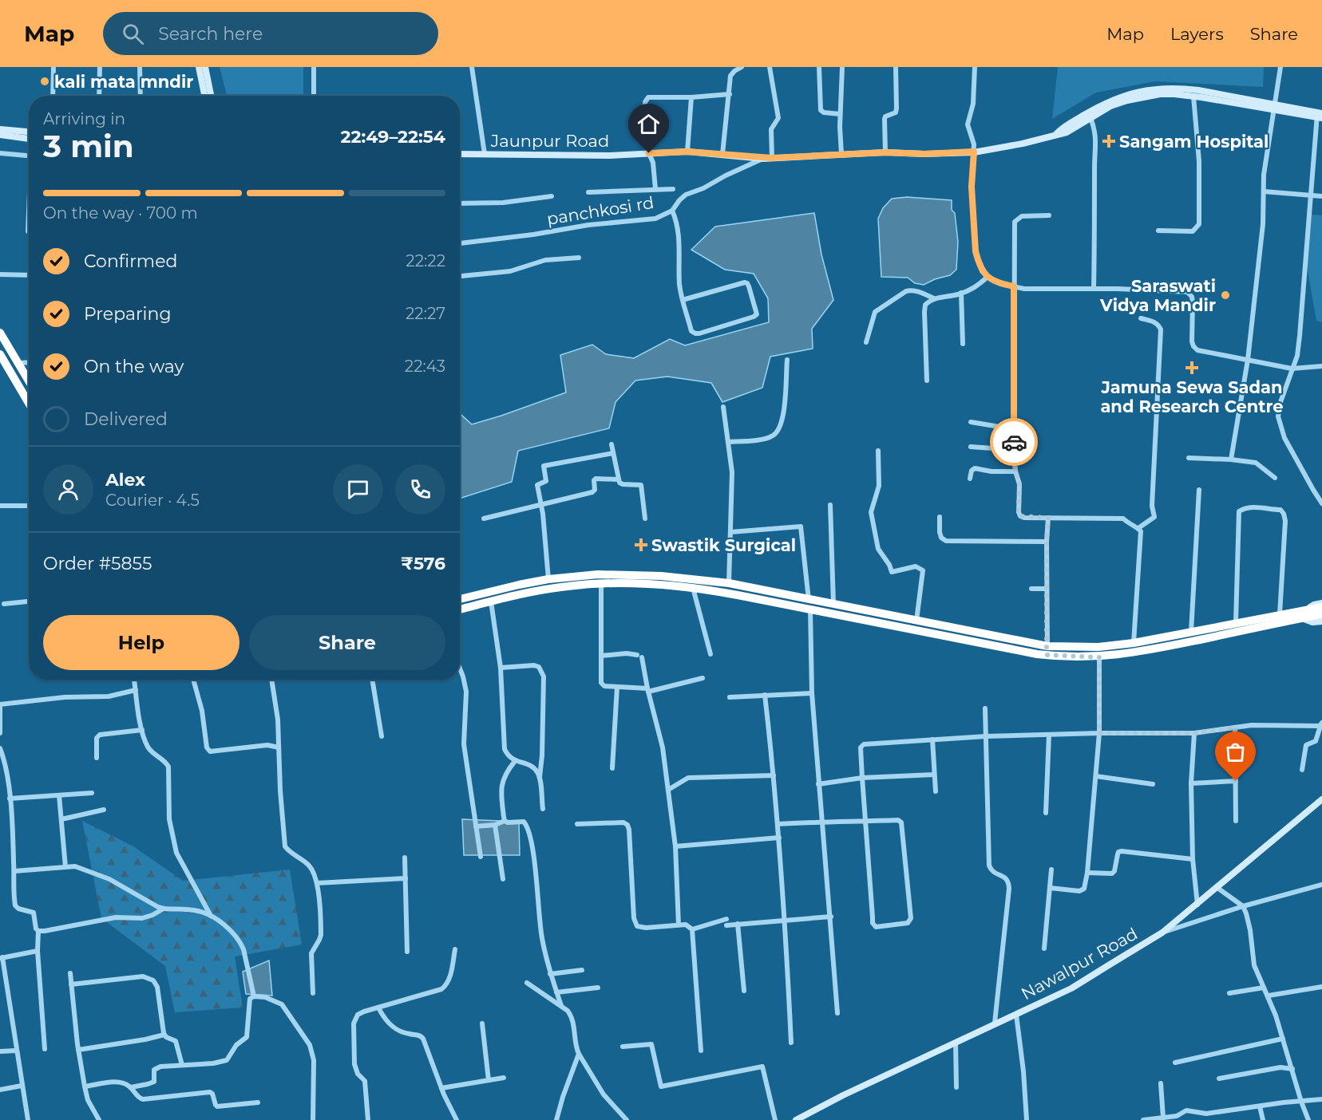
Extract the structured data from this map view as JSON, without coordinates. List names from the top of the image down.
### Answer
{
  "streets": {
    "street": ["Jaunpur Road", "panchkosi rd", "Nawalpur Road"]
  },
  "crossings": [
    ["Jaunpur Road", "panchkosi rd"]
  ],
  "places": {
    "other": ["kali mata mndir", "Saraswati Vidya Mandir"],
    "health": ["Sangam Hospital", "Jamuna Sewa Sadan and Research Centre", "Swastik Surgical"]
  },
  "page": {
    "header": "Map",
    "search": "Search here",
    "nav": ["Map", "Layers", "Share"],
    "heading": ["3 min", "Arriving in", "22:49–22:54"],
    "panel": [
      "Alex",
      "Courier · 4.5",
      "Order #5855",
      "₹576"
    ],
    "bar": "On the way · 700 m",
    "list": [
      ["Confirmed", "22:22"],
      ["Preparing", "22:27"],
      ["On the way", "22:43"],
      "Delivered"
    ],
    "buttons": ["Help", "Share"]
  }
}
